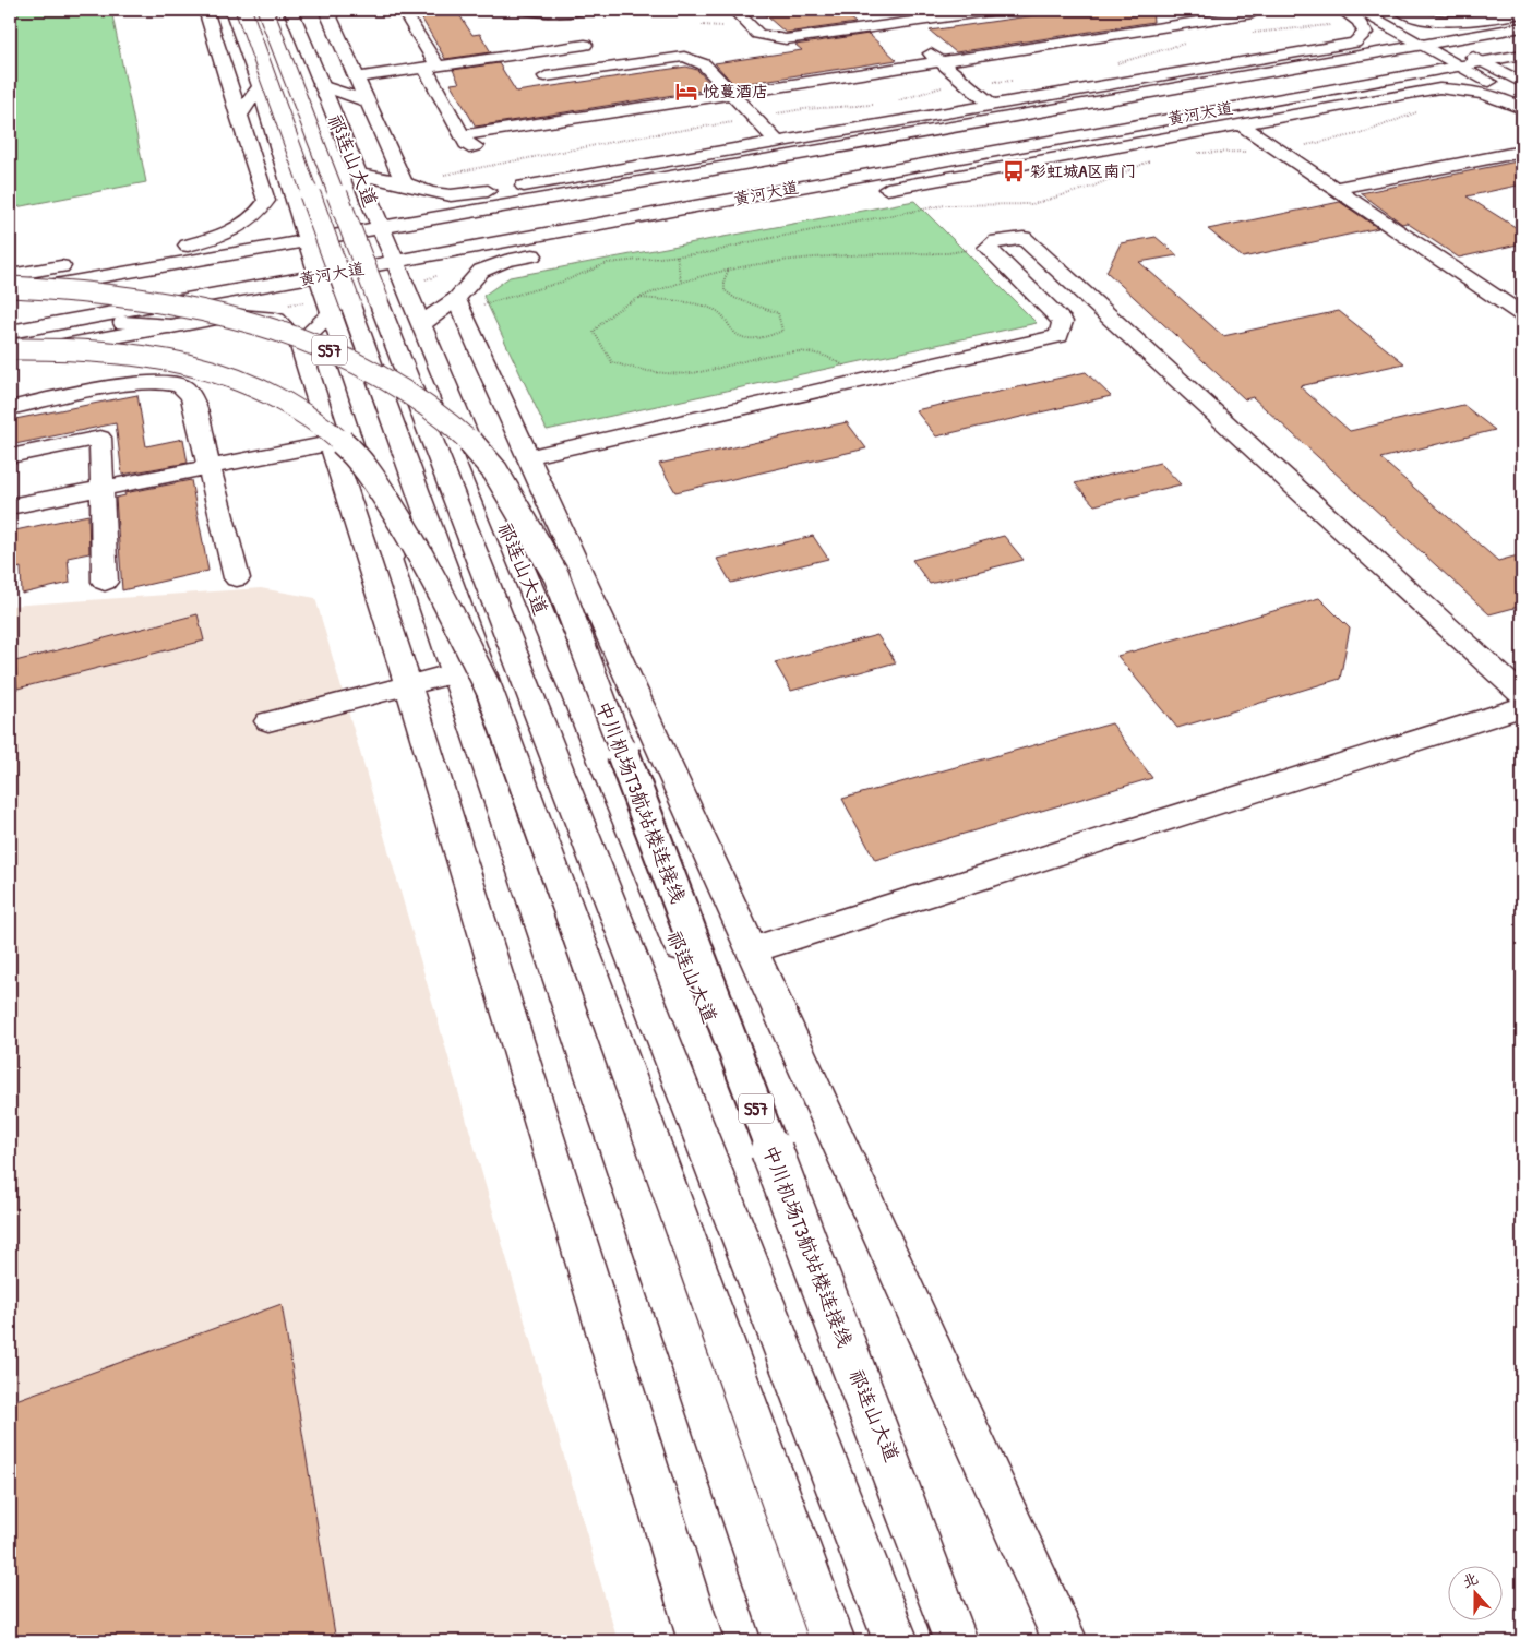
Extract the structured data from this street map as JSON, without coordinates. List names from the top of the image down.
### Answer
{
  "streets": {
    "main road": [
      "黄河大道",
      "祁连山大道",
      "S57",
      "中川机场T3航站楼连接线"
    ]
  },
  "crossings": [
    ["黄河大道", "祁连山大道"]
  ],
  "places": {
    "hotel": ["悦蔓酒店"],
    "bus stop": ["彩虹城A区南门"]
  },
  "north": "top"
}
